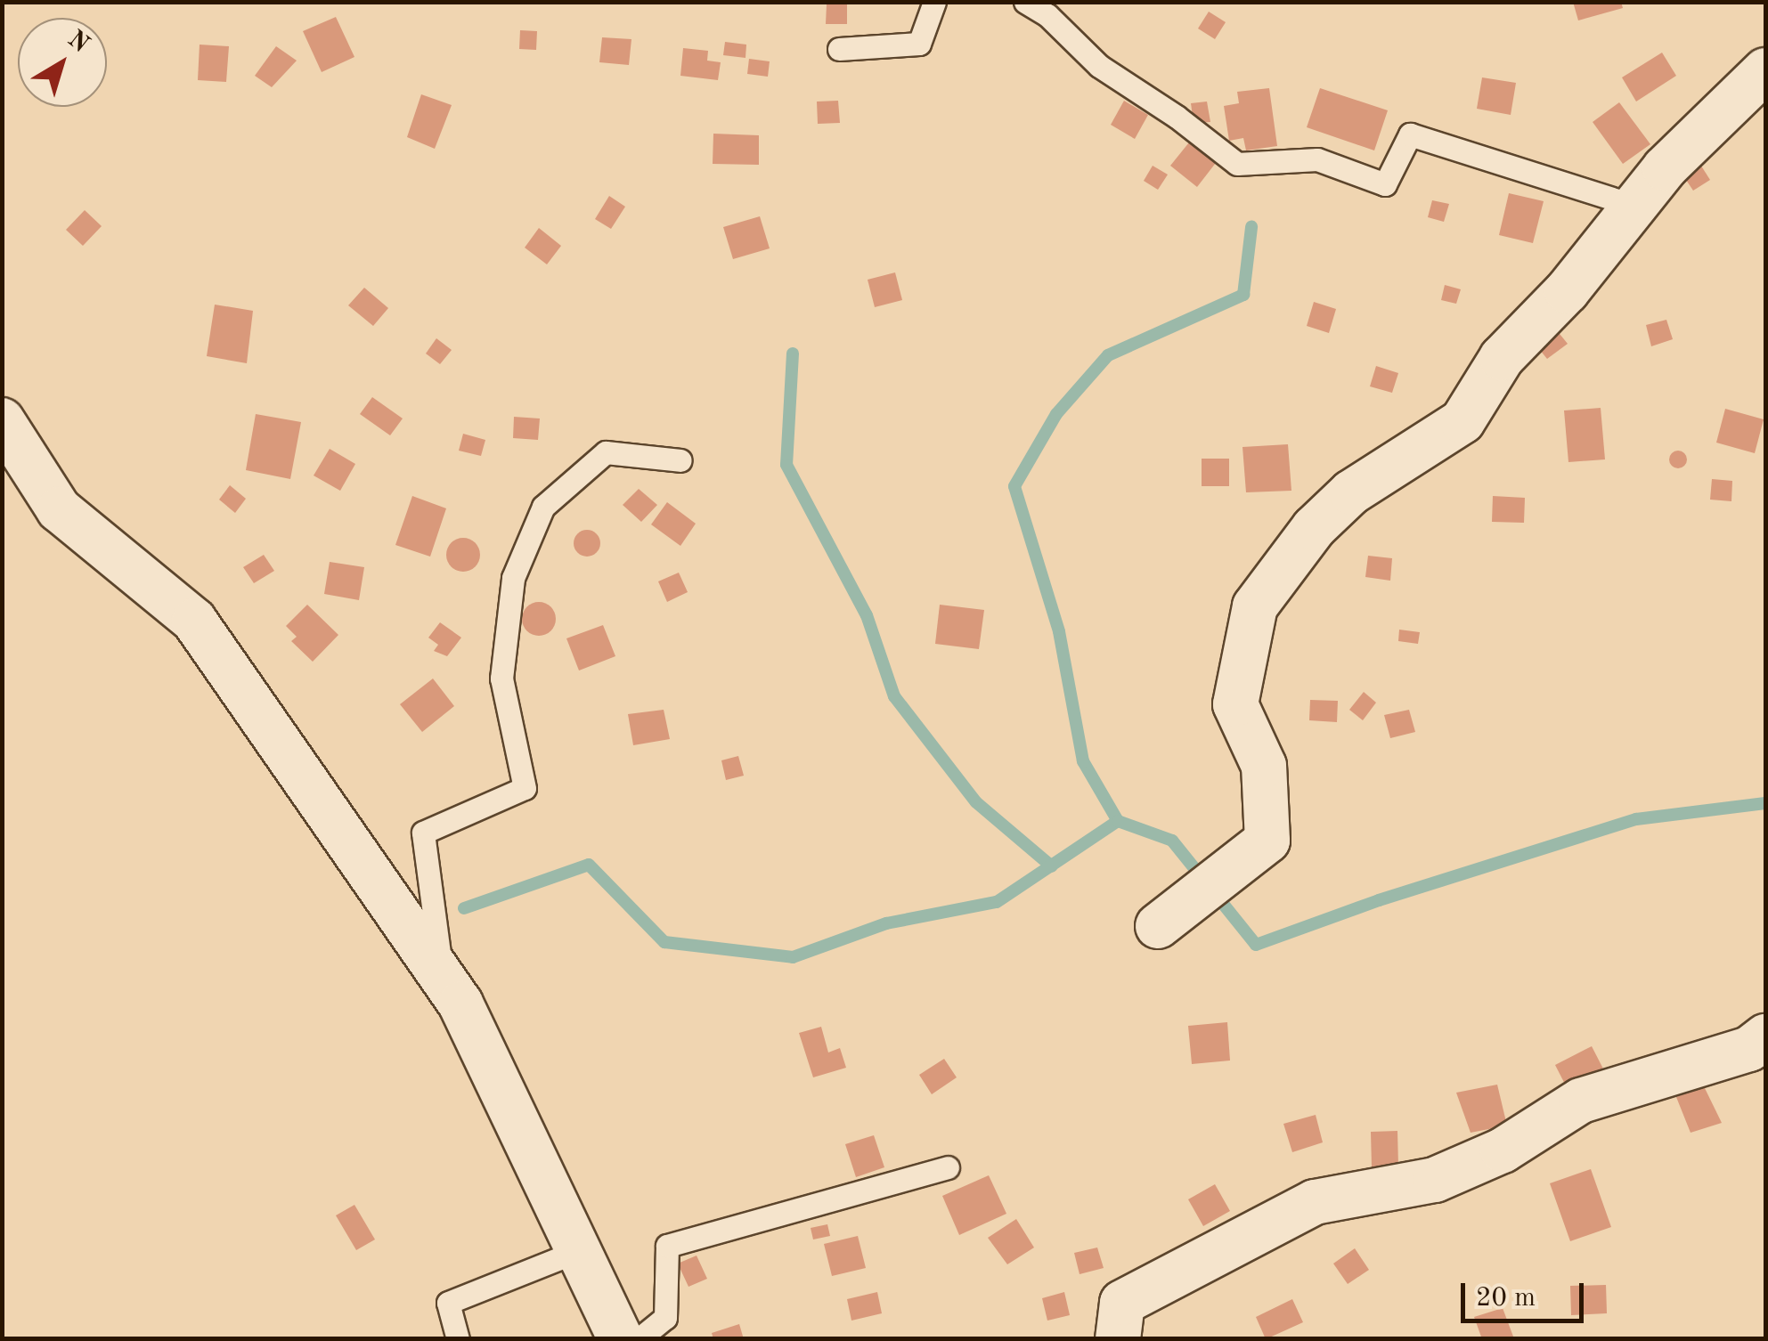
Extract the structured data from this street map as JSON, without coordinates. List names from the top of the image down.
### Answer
{
  "scale_bar": "20 m",
  "north": "top right"
}
